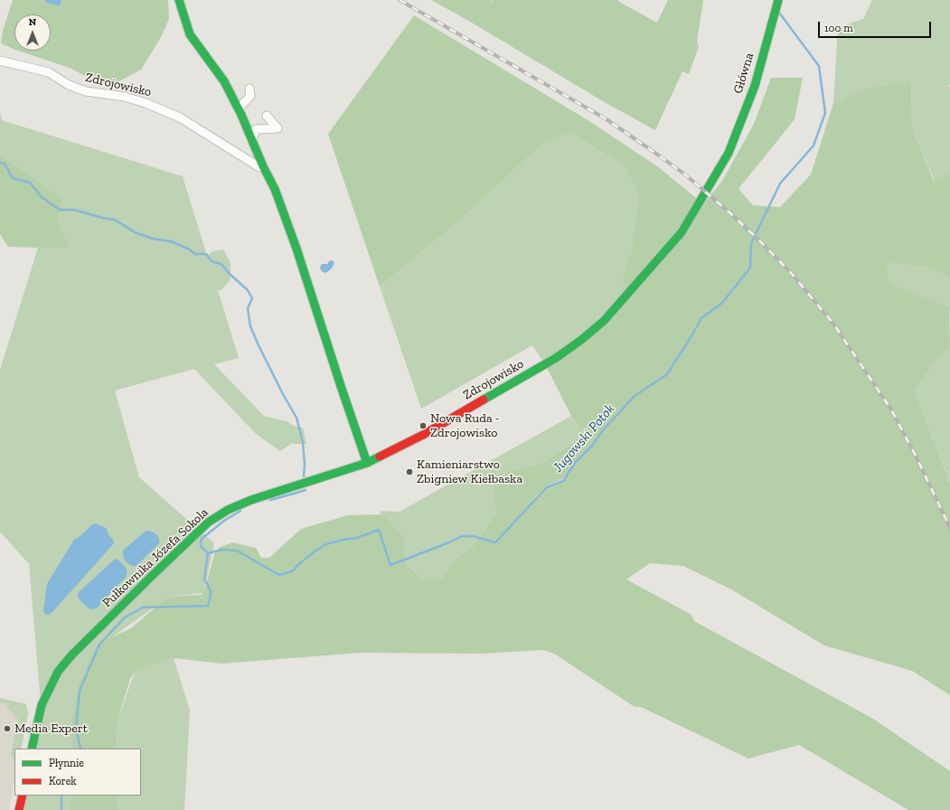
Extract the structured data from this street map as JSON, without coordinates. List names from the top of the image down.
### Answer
{
  "streets": {
    "street": ["Główna", "Zdrojowisko", "Pułkownika Józefa Sokola"]
  },
  "crossings": [
    ["Główna", "Zdrojowisko"],
    ["Zdrojowisko", "Pułkownika Józefa Sokola"]
  ],
  "water": ["Jugowski Potok"],
  "places": ["Nowa Ruda - Zdrojowisko", "Kamieniarstwo Zbigniew Kiełbaska", "Media Expert"],
  "legend": ["Płynnie", "Korek"],
  "scale_bar": "100 m",
  "north": "top"
}
